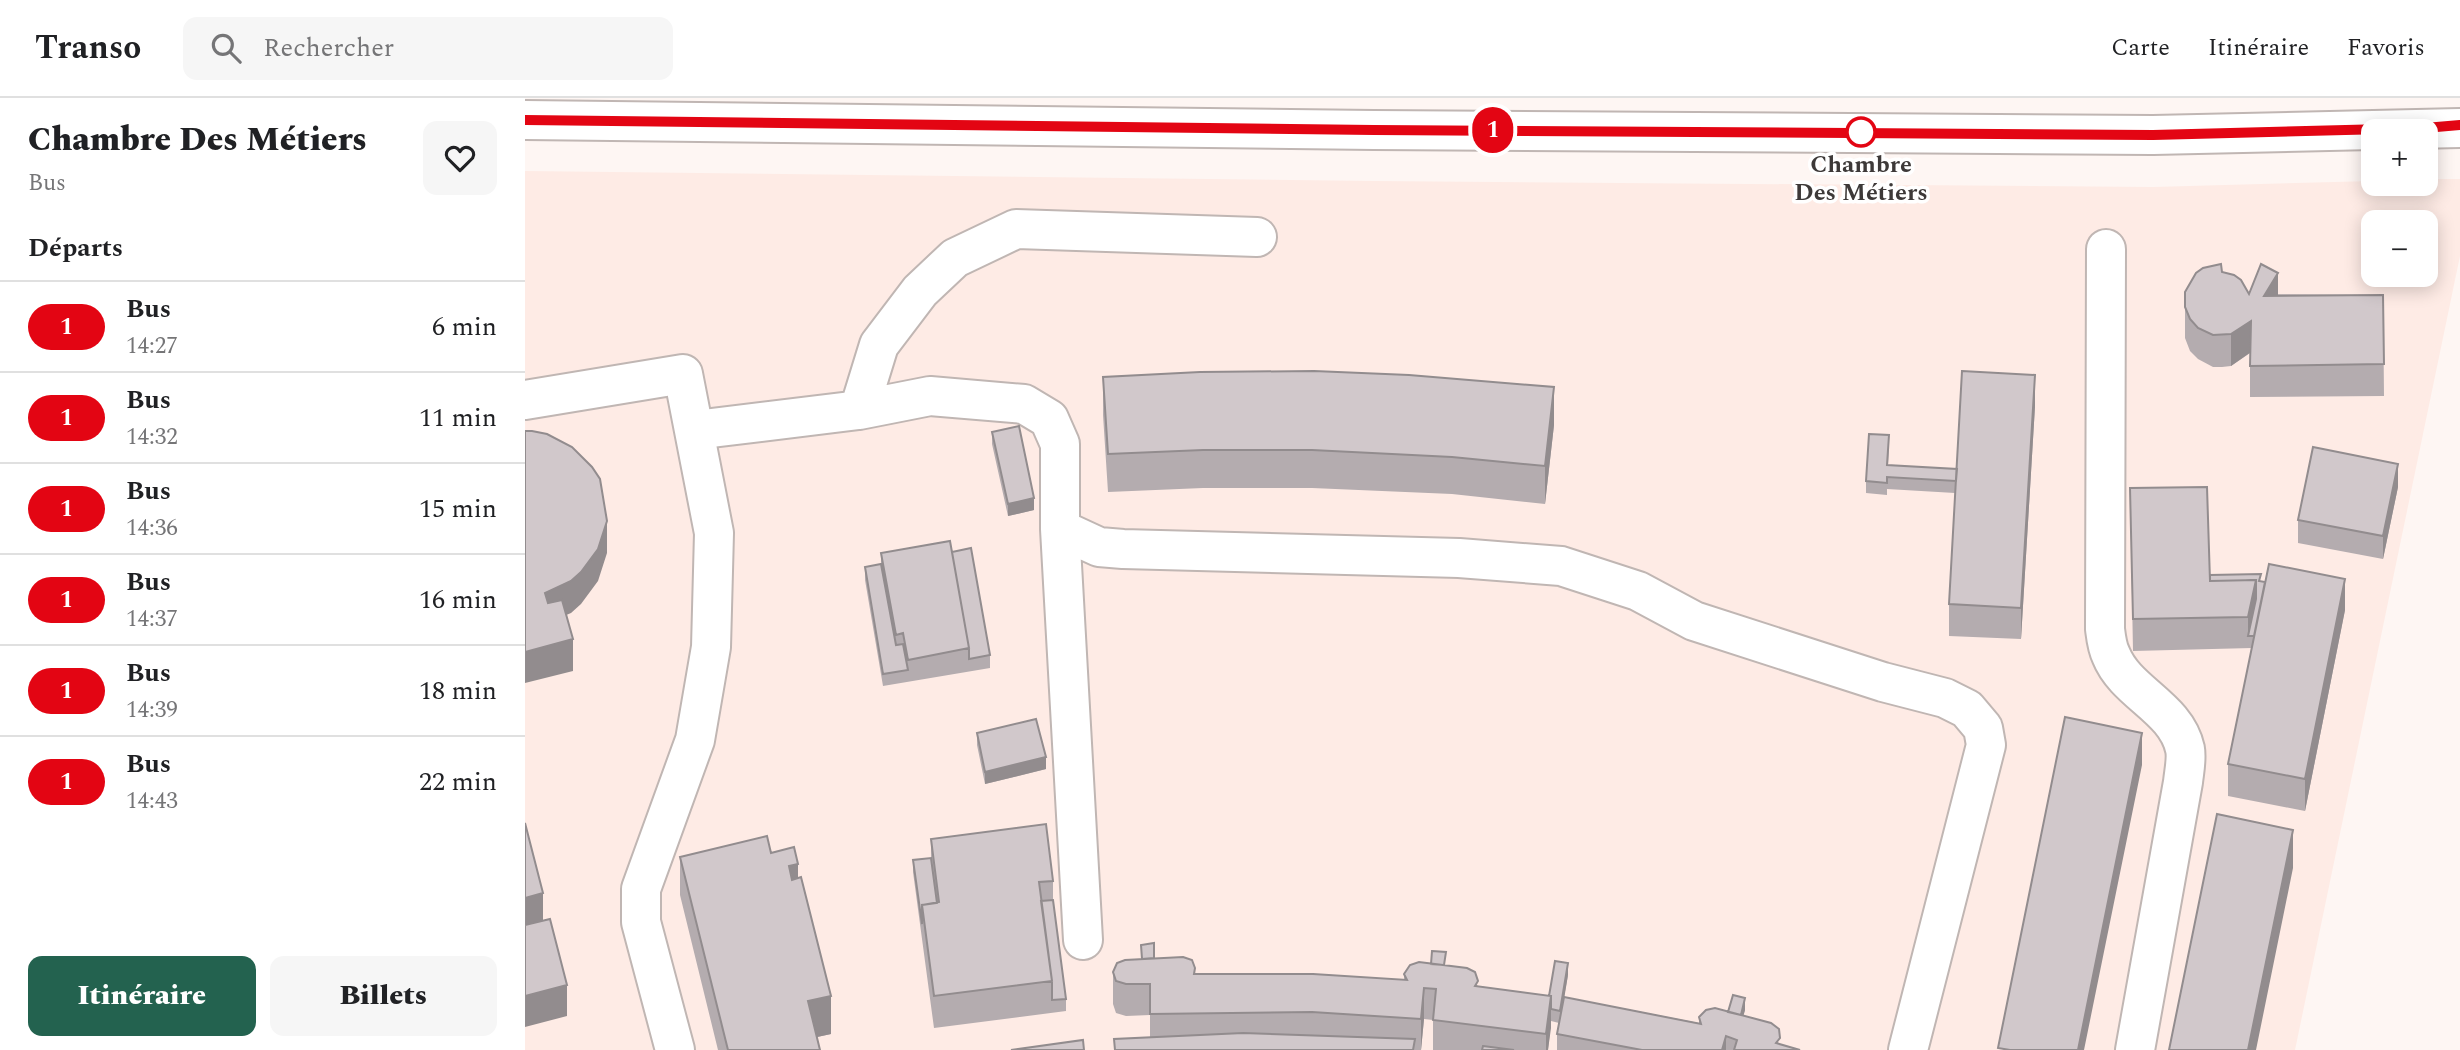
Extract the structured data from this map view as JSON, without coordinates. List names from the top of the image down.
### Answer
{
  "places": ["Chambre Des Métiers"],
  "lines": ["bus line 1"],
  "page": {
    "header": "Transo",
    "search": "Rechercher",
    "nav": ["Carte", "Itinéraire", "Favoris"],
    "heading": [
      ["Chambre Des Métiers", "Bus"],
      "Départs"
    ],
    "on_map": "1",
    "map_buttons": ["+", "−"],
    "list": [
      {
        "mark": "1",
        "name": "Bus",
        "note": "14:27",
        "value": "6 min"
      },
      {
        "mark": "1",
        "name": "Bus",
        "note": "14:32",
        "value": "11 min"
      },
      {
        "mark": "1",
        "name": "Bus",
        "note": "14:36",
        "value": "15 min"
      },
      {
        "mark": "1",
        "name": "Bus",
        "note": "14:37",
        "value": "16 min"
      },
      {
        "mark": "1",
        "name": "Bus",
        "note": "14:39",
        "value": "18 min"
      },
      {
        "mark": "1",
        "name": "Bus",
        "note": "14:43",
        "value": "22 min"
      }
    ],
    "buttons": ["Itinéraire", "Billets"]
  }
}
